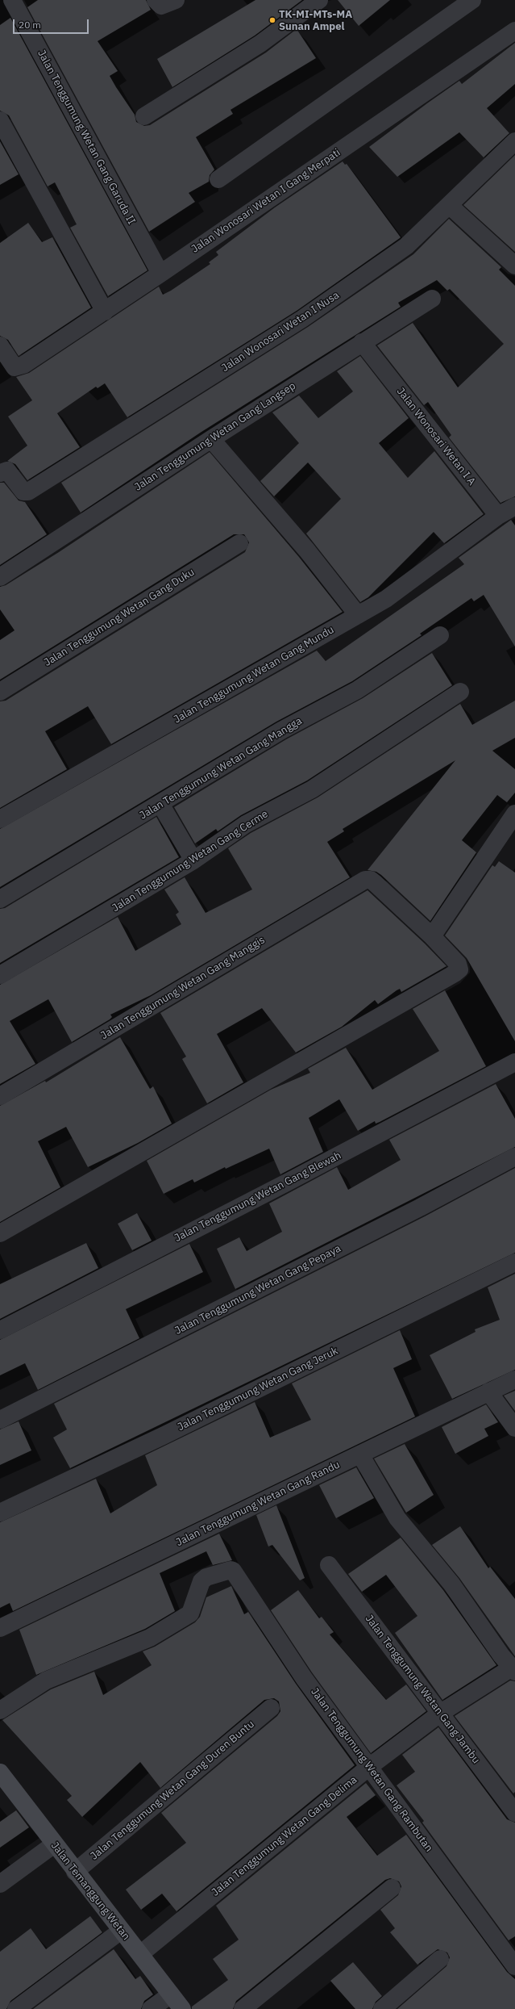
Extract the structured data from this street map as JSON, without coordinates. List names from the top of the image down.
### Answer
{
  "streets": {
    "street": [
      "Jalan Tenggumung Wetan Gang Garuda II",
      "Jalan Wonosari Wetan I Gang Merpati",
      "Jalan Wonosari Wetan I Nusa",
      "Jalan Tenggumung Wetan Gang Langsep",
      "Jalan Wonosari Wetan I A",
      "Jalan Tenggumung Wetan Gang Duku",
      "Jalan Tenggumung Wetan Gang Mundu",
      "Jalan Tenggumung Wetan Gang Mangga",
      "Jalan Tenggumung Wetan Gang Cerme",
      "Jalan Tenggumung Wetan Gang Manggis",
      "Jalan Tenggumung Wetan Gang Blewah",
      "Jalan Tenggumung Wetan Gang Pepaya",
      "Jalan Tenggumung Wetan Gang Jeruk",
      "Jalan Tenggumung Wetan Gang Randu",
      "Jalan Tenggumung Wetan Gang Jambu",
      "Jalan Tenggumung Wetan Gang Rambutan",
      "Jalan Tenggumung Wetan Gang Duren Buntu",
      "Jalan Tenggumung Wetan Gang Delima",
      "Jalan Temanggung Wetan"
    ]
  },
  "crossings": [
    ["Jalan Tenggumung Wetan Gang Garuda II", "Jalan Wonosari Wetan I Gang Merpati"],
    ["Jalan Tenggumung Wetan Gang Langsep", "Jalan Wonosari Wetan I A"],
    ["Jalan Wonosari Wetan I A", "Jalan Tenggumung Wetan Gang Mundu"],
    ["Jalan Tenggumung Wetan Gang Jambu", "Jalan Tenggumung Wetan Gang Delima"],
    ["Jalan Tenggumung Wetan Gang Rambutan", "Jalan Tenggumung Wetan Gang Delima"],
    ["Jalan Tenggumung Wetan Gang Duren Buntu", "Jalan Temanggung Wetan"],
    ["Jalan Tenggumung Wetan Gang Delima", "Jalan Temanggung Wetan"]
  ],
  "places": ["TK-MI-MTs-MA Sunan Ampel"],
  "scale_bar": "20 m"
}
